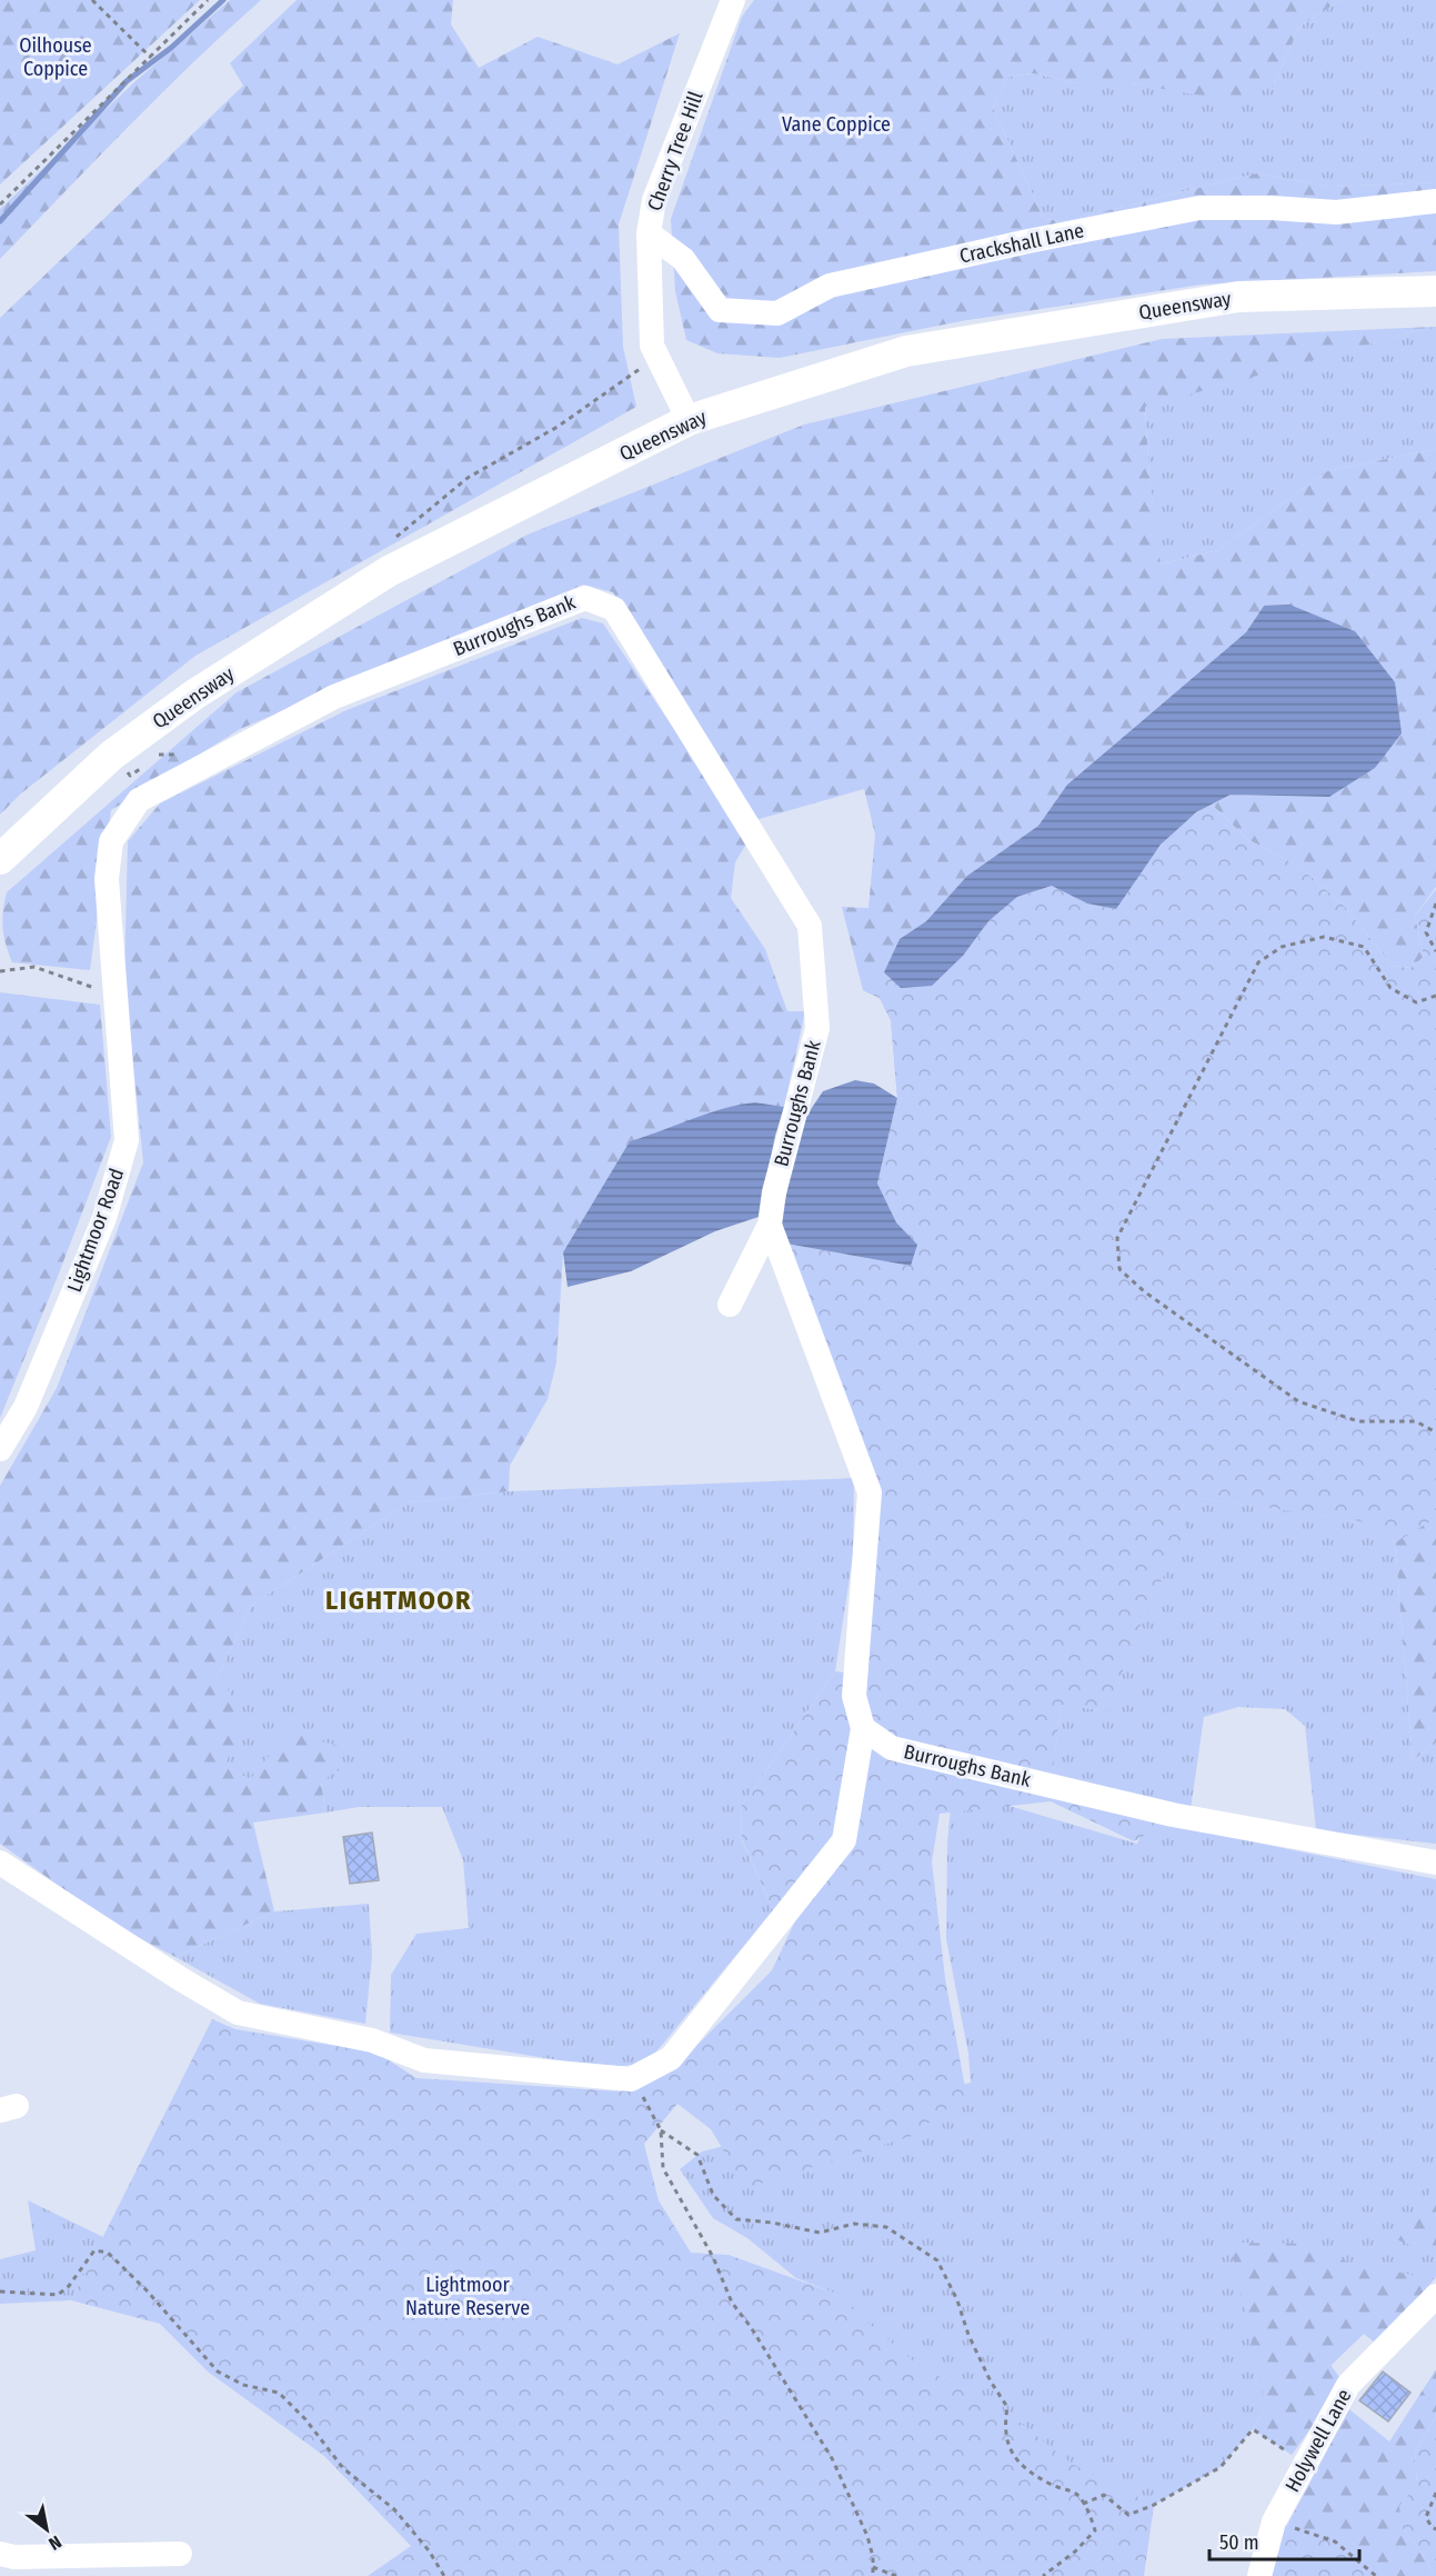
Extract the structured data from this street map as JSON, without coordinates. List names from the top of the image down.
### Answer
{
  "streets": {
    "main road": ["Queensway"],
    "street": [
      "Cherry Tree Hill",
      "Crackshall Lane",
      "Burroughs Bank",
      "Lightmoor Road",
      "Holywell Lane"
    ]
  },
  "crossings": [
    ["Cherry Tree Hill", "Crackshall Lane"],
    ["Cherry Tree Hill", "Queensway"],
    ["Burroughs Bank", "Lightmoor Road"]
  ],
  "districts": ["LIGHTMOOR"],
  "parks": ["Oilhouse Coppice", "Vane Coppice", "Lightmoor Nature Reserve"],
  "scale_bar": "50 m",
  "north": "bottom right"
}
